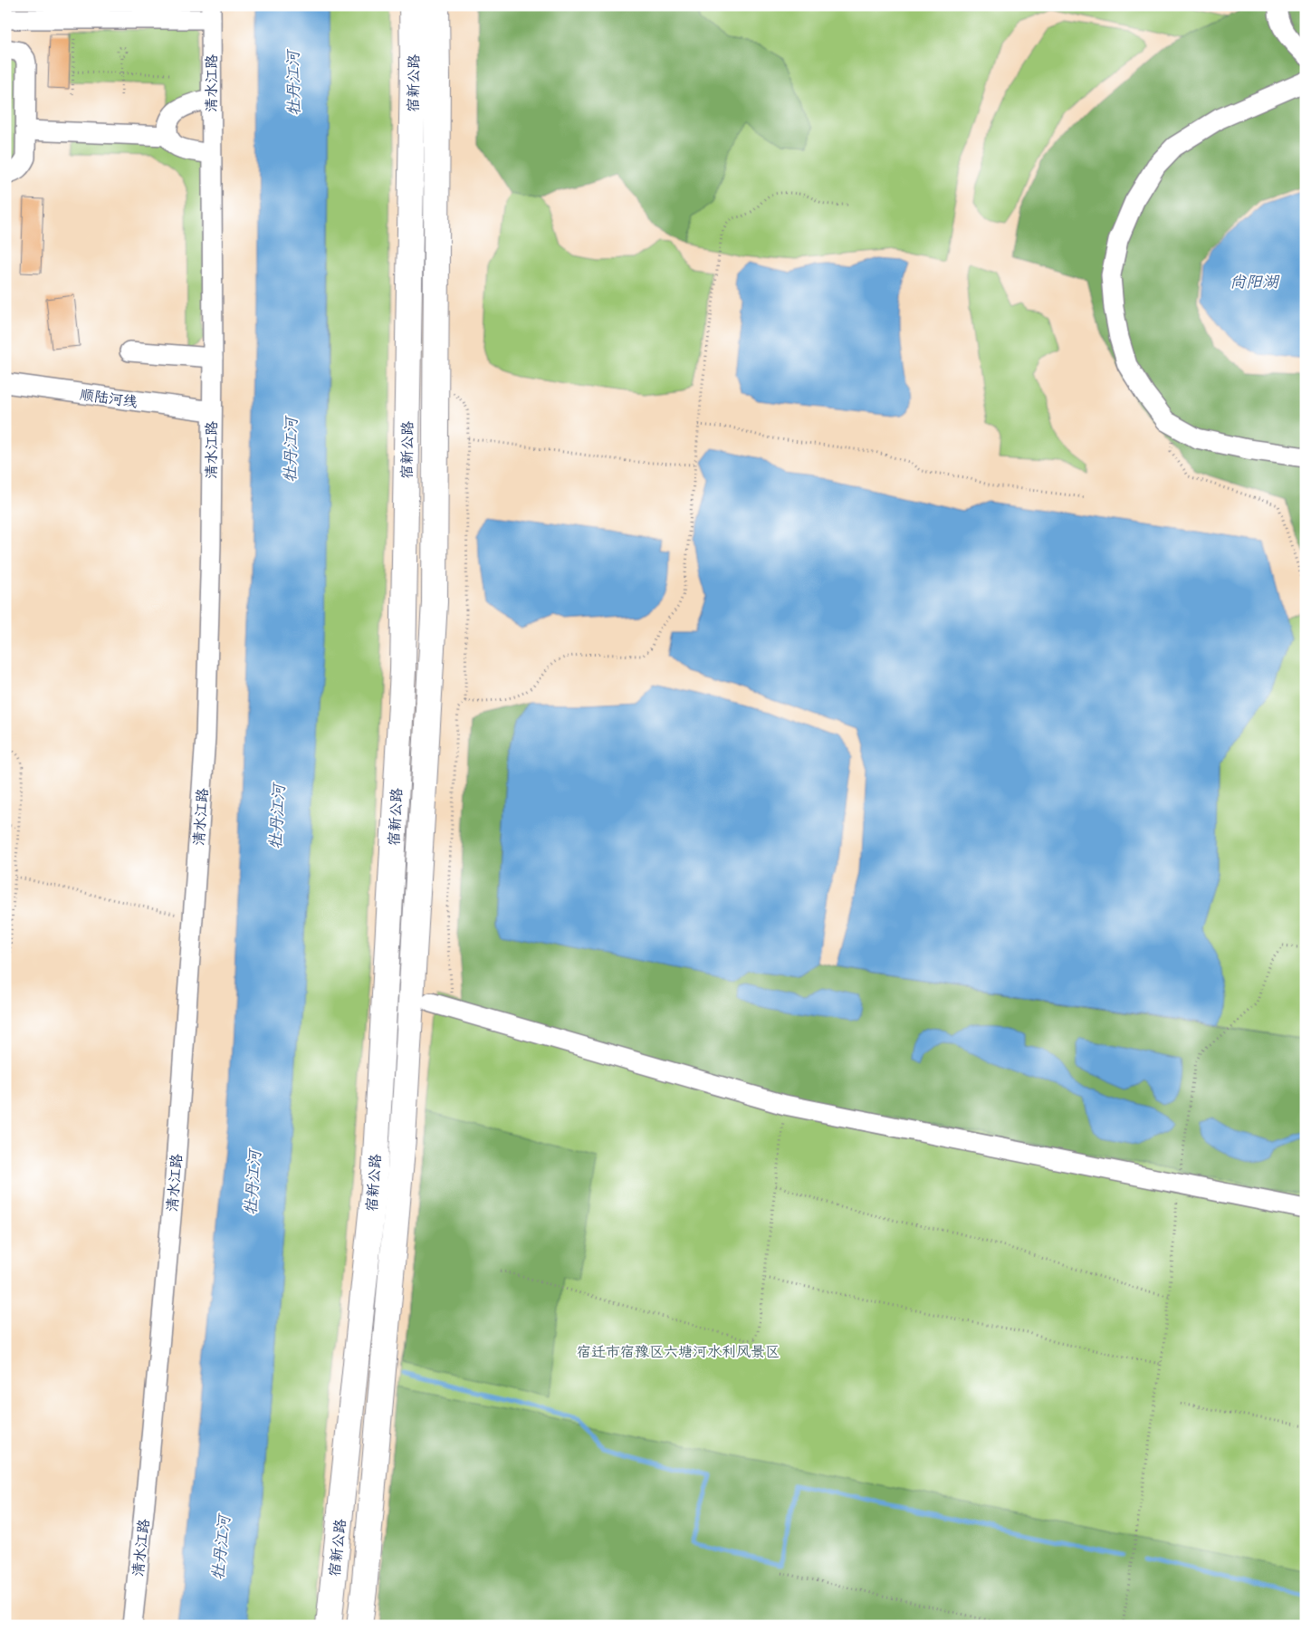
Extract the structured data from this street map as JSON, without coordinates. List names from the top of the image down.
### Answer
{
  "streets": {
    "highway": ["宿新公路"],
    "street": ["清水江路", "顺陆河线"]
  },
  "crossings": [
    ["清水江路", "顺陆河线"]
  ],
  "water": ["牡丹江河", "尚阳湖"],
  "parks": ["宿迁市宿豫区六塘河水利风景区"]
}
